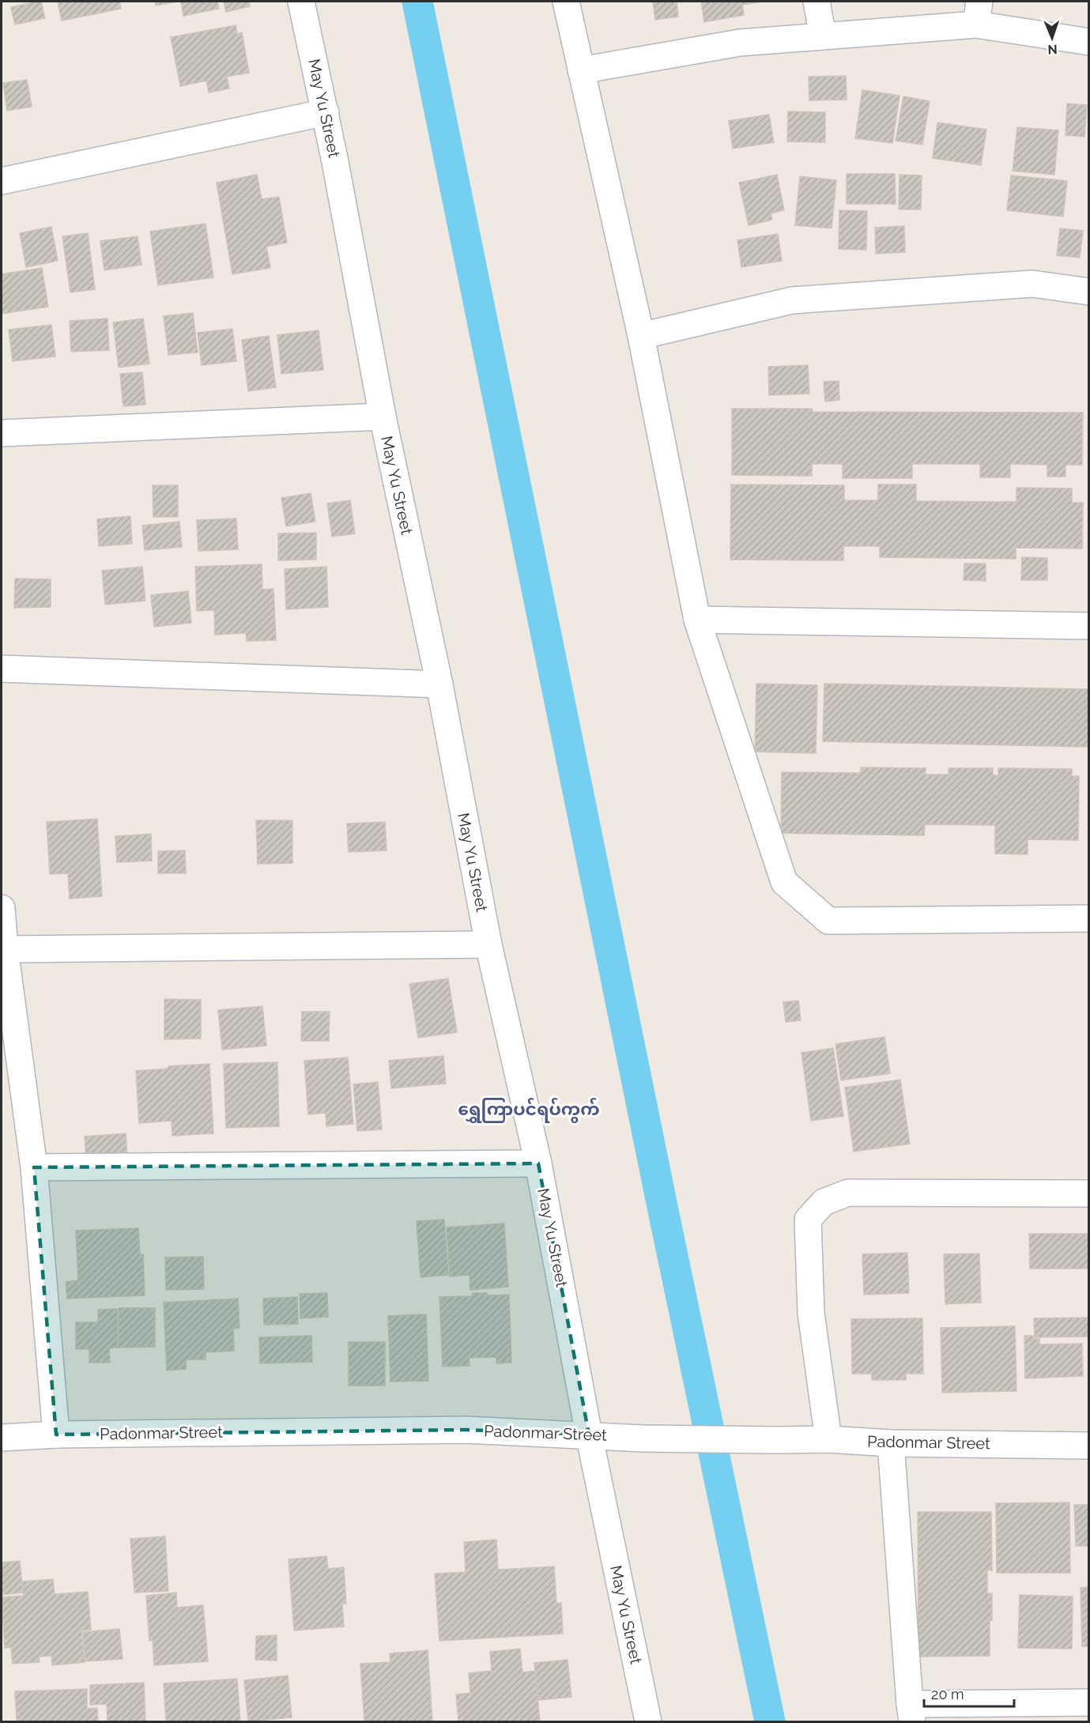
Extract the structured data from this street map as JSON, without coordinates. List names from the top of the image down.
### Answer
{
  "streets": {
    "street": ["May Yu Street", "Padonmar Street"]
  },
  "crossings": [
    ["May Yu Street", "Padonmar Street"]
  ],
  "districts": ["ရွှေကြာပင်ရပ်ကွက်"],
  "scale_bar": "20 m",
  "north": "bottom"
}
